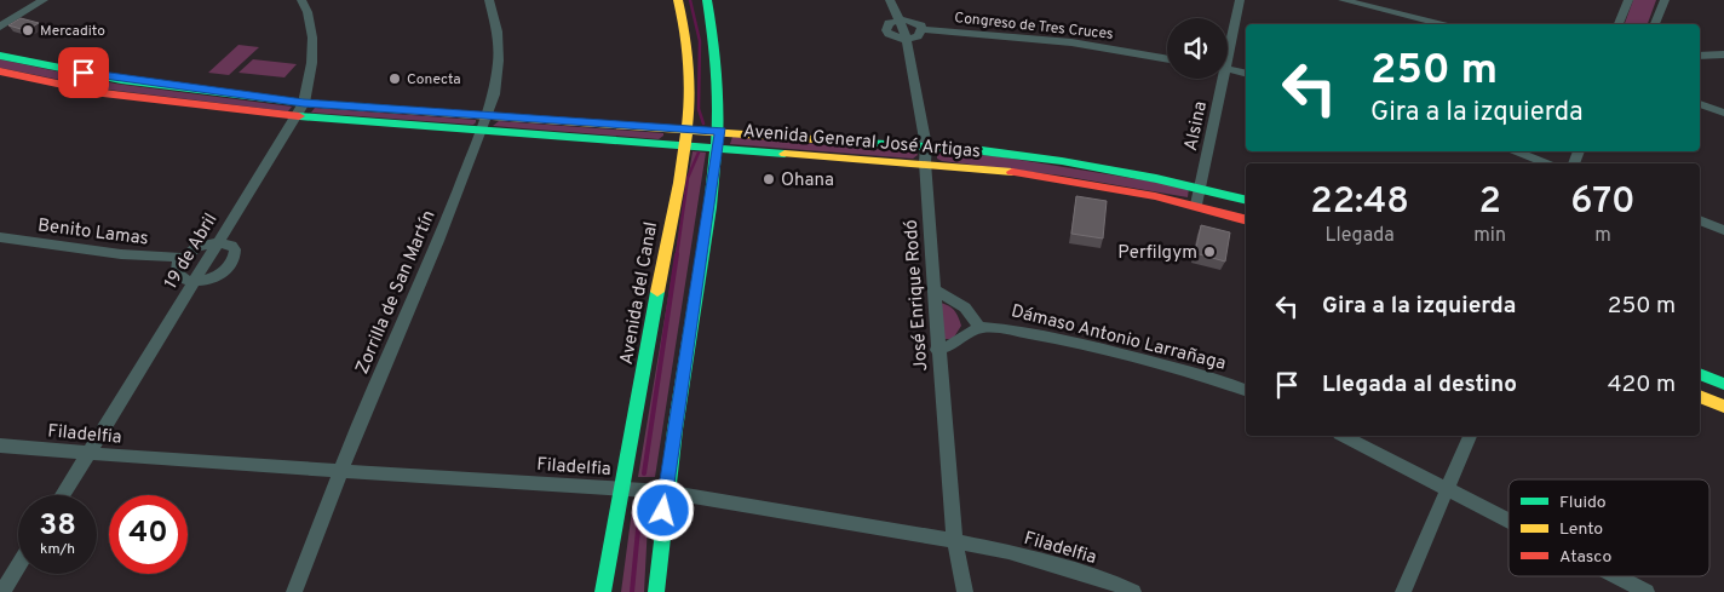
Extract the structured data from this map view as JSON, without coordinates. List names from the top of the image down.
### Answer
{
  "streets": {
    "street": [
      "Congreso de Tres Cruces",
      "Alsina",
      "Avenida General José Artigas",
      "Benito Lamas",
      "19 de Abril",
      "Zorrilla de San Martín",
      "Avenida del Canal",
      "José Enrique Rodó",
      "Dámaso Antonio Larrañaga",
      "Filadelfia"
    ]
  },
  "crossings": [
    ["Congreso de Tres Cruces", "José Enrique Rodó"],
    ["Alsina", "Avenida General José Artigas"],
    ["Avenida General José Artigas", "19 de Abril"],
    ["Avenida General José Artigas", "Zorrilla de San Martín"],
    ["Avenida General José Artigas", "Avenida del Canal"],
    ["Avenida General José Artigas", "José Enrique Rodó"],
    ["Benito Lamas", "19 de Abril"],
    ["19 de Abril", "Filadelfia"],
    ["Zorrilla de San Martín", "Filadelfia"],
    ["Avenida del Canal", "Filadelfia"],
    ["José Enrique Rodó", "Filadelfia"]
  ],
  "places": [
    "Mercadito",
    "Conecta",
    "Ohana",
    "Perfilgym"
  ],
  "legend": ["Fluido", "Lento", "Atasco"],
  "page": {
    "turn": ["250 m", "Gira a la izquierda"],
    "eta": [
      "22:48",
      "Llegada",
      "2",
      "min",
      "670",
      "m"
    ],
    "list": [
      {
        "name": "Gira a la izquierda",
        "value": "250 m"
      },
      {
        "name": "Llegada al destino",
        "value": "420 m"
      }
    ],
    "speed": "38 km/h",
    "limit": "40"
  }
}
